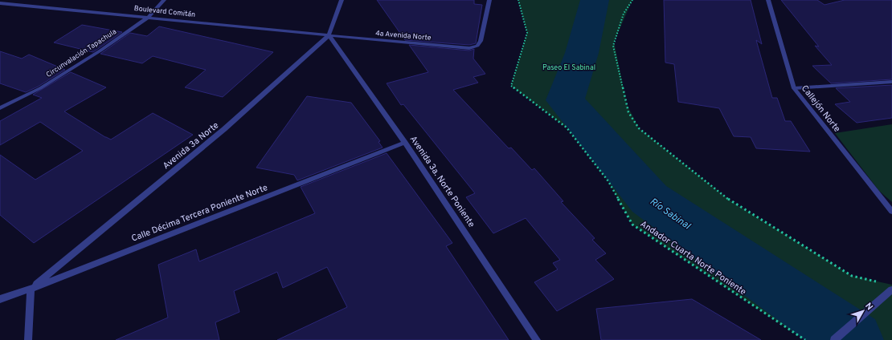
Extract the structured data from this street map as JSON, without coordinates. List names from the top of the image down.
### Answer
{
  "streets": {
    "street": [
      "Boulevard Comitán",
      "4a Avenida Norte",
      "Circunvalación Tapachula",
      "Callejón Norte",
      "Avenida 3a Norte",
      "Avenida 3a. Norte Poniente",
      "Calle Décima Tercera Poniente Norte"
    ],
    "path": ["Andador Cuarta Norte Poniente"]
  },
  "crossings": [
    ["Boulevard Comitán", "4a Avenida Norte"],
    ["Boulevard Comitán", "Circunvalación Tapachula"],
    ["Boulevard Comitán", "Avenida 3a Norte"],
    ["Boulevard Comitán", "Avenida 3a. Norte Poniente"],
    ["4a Avenida Norte", "Avenida 3a Norte"],
    ["4a Avenida Norte", "Avenida 3a. Norte Poniente"],
    ["Avenida 3a Norte", "Avenida 3a. Norte Poniente"],
    ["Avenida 3a Norte", "Calle Décima Tercera Poniente Norte"],
    ["Avenida 3a. Norte Poniente", "Calle Décima Tercera Poniente Norte"]
  ],
  "water": ["Río Sabinal"],
  "parks": ["Paseo El Sabinal"],
  "north": "top right"
}
